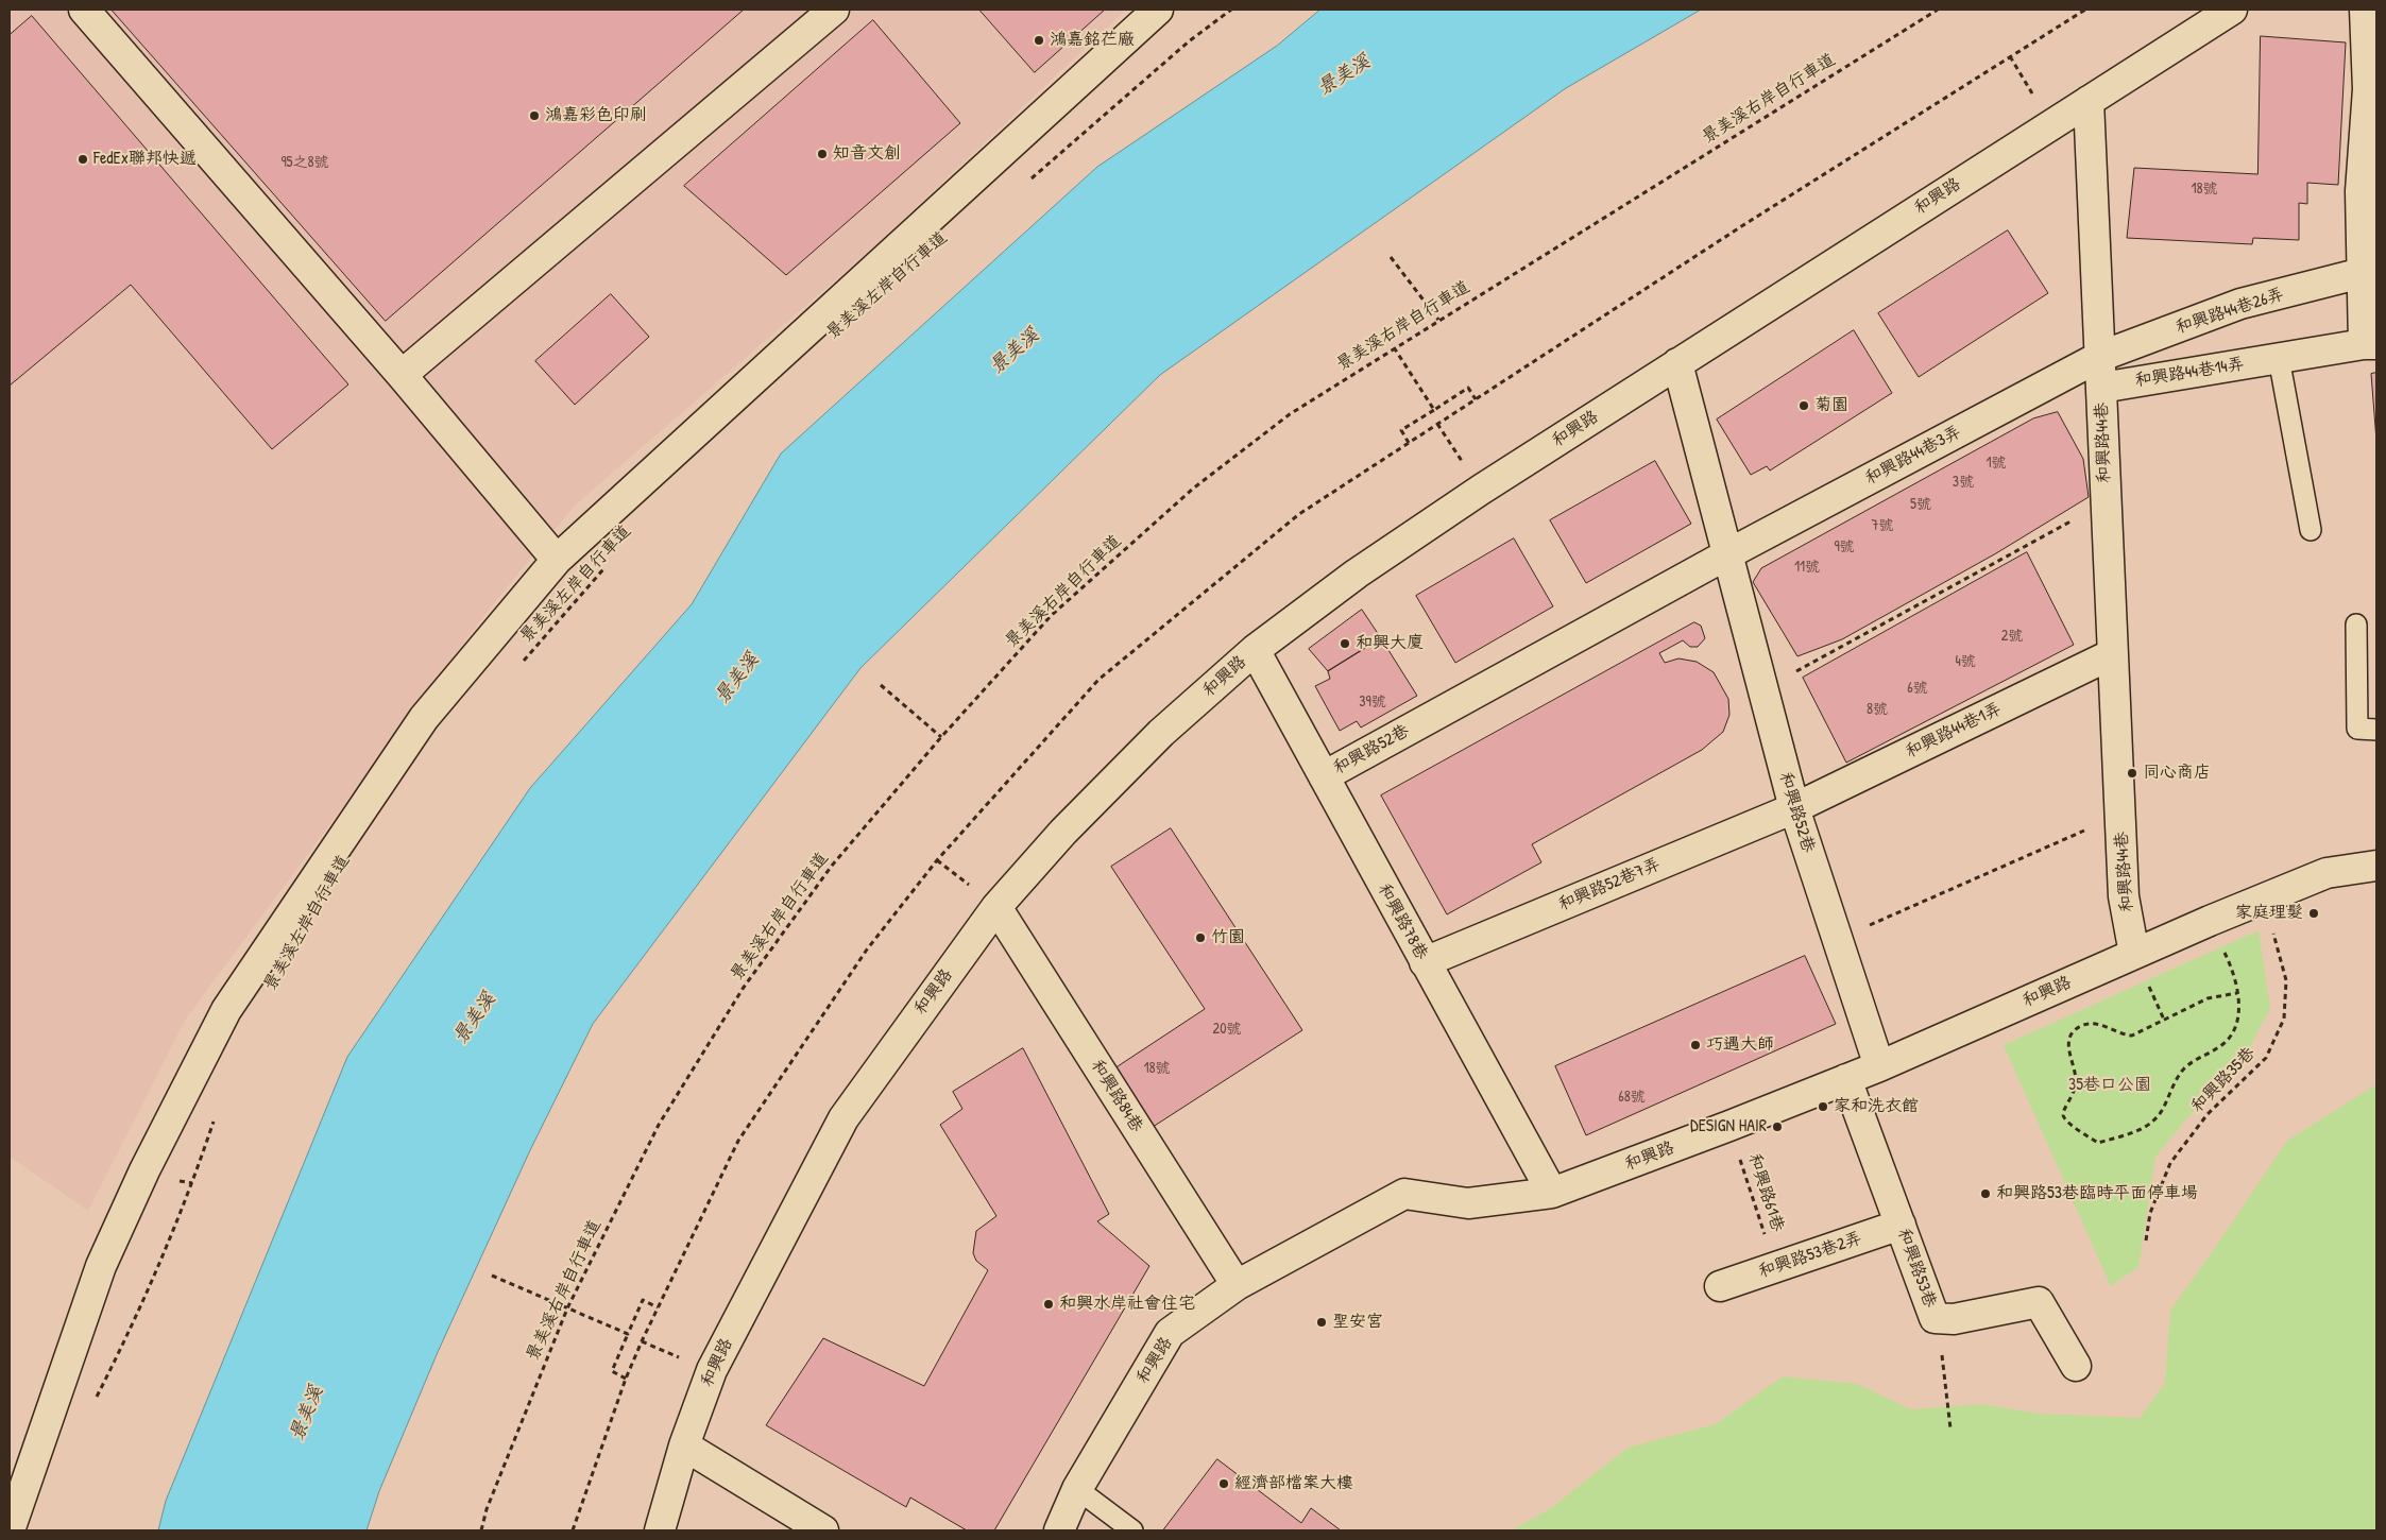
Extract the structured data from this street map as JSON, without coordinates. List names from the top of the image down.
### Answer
{
  "streets": {
    "street": [
      "和興路",
      "和興路44巷26弄",
      "和興路44巷14弄",
      "和興路44巷",
      "和興路44巷3弄",
      "和興路44巷1弄",
      "和興路52巷",
      "和興路52巷7弄",
      "和興路78巷",
      "和興路84巷",
      "和興路53巷2弄",
      "和興路53巷"
    ],
    "path": [
      "景美溪右岸自行車道",
      "景美溪左岸自行車道",
      "和興路35巷",
      "和興路61巷"
    ]
  },
  "crossings": [
    ["和興路", "和興路44巷"],
    ["和興路", "和興路52巷"],
    ["和興路", "和興路78巷"],
    ["和興路", "和興路35巷"],
    ["和興路", "和興路84巷"],
    ["和興路", "和興路61巷"],
    ["和興路", "和興路53巷"],
    ["和興路44巷26弄", "和興路44巷"],
    ["和興路44巷26弄", "和興路44巷3弄"],
    ["和興路44巷14弄", "和興路44巷"],
    ["和興路44巷", "和興路44巷3弄"],
    ["和興路44巷", "和興路44巷1弄"],
    ["和興路44巷3弄", "和興路52巷"],
    ["和興路44巷1弄", "和興路52巷"],
    ["和興路44巷1弄", "和興路52巷7弄"],
    ["和興路52巷", "和興路52巷7弄"],
    ["和興路52巷", "和興路78巷"],
    ["和興路52巷7弄", "和興路78巷"],
    ["和興路61巷", "和興路53巷2弄"],
    ["和興路53巷2弄", "和興路53巷"]
  ],
  "water": ["景美溪"],
  "parks": ["35巷口公園"],
  "places": [
    "鴻嘉銘芢廠",
    "鴻嘉彩色印刷",
    "知音文創",
    "FedEx聯邦快遞",
    "菊園",
    "和興大廈",
    "同心商店",
    "家庭理髮",
    "竹園",
    "巧遇大師",
    "家和洗衣館",
    "DESIGN HAIR",
    "和興路53巷臨時平面停車場",
    "和興水岸社會住宅",
    "聖安宮",
    "經濟部檔案大樓"
  ],
  "house_numbers": [
    "95之8號",
    "18號",
    "1號",
    "3號",
    "5號",
    "7號",
    "9號",
    "11號",
    "2號",
    "4號",
    "6號",
    "39號",
    "8號",
    "20號",
    "18號",
    "68號"
  ]
}
